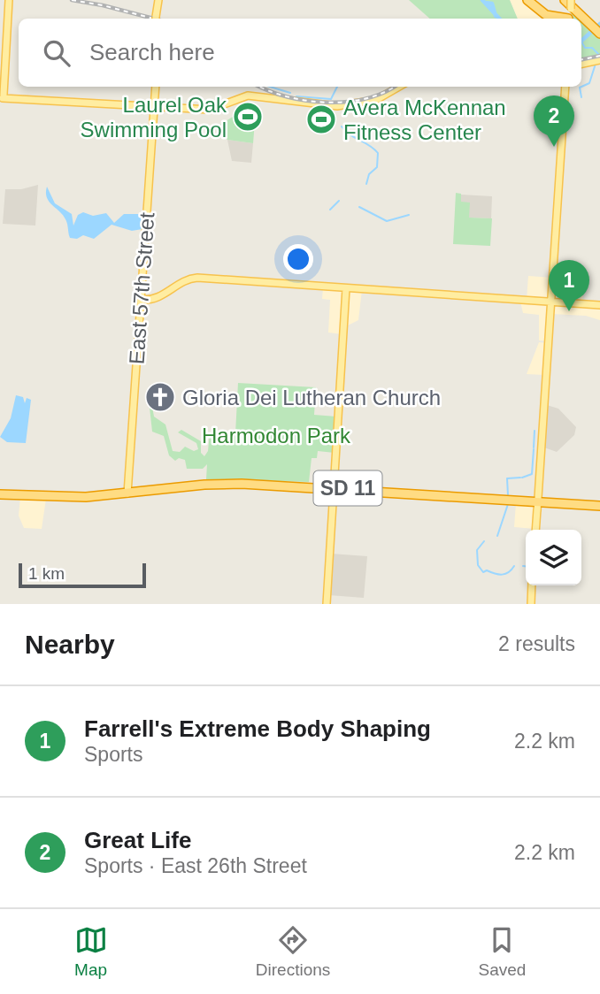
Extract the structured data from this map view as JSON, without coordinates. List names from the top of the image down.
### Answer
{
  "streets": {
    "highway": ["SD 11"],
    "main road": ["East 57th Street"]
  },
  "crossings": [
    ["East 57th Street", "SD 11"]
  ],
  "parks": ["Harmodon Park"],
  "places": {
    "sports": ["Laurel Oak Swimming Pool", "Avera McKennan Fitness Center"],
    "church": ["Gloria Dei Lutheran Church"]
  },
  "scale_bar": "1 km",
  "page": {
    "search": "Search here",
    "pins": ["2", "1"],
    "scale": "1 km",
    "heading": ["Nearby", "2 results"],
    "list": [
      {
        "mark": "1",
        "name": "Farrell's Extreme Body Shaping",
        "note": "Sports",
        "value": "2.2 km"
      },
      {
        "mark": "2",
        "name": "Great Life",
        "note": "Sports · East 26th Street",
        "value": "2.2 km"
      }
    ],
    "nav": ["Map", "Directions", "Saved"]
  }
}
